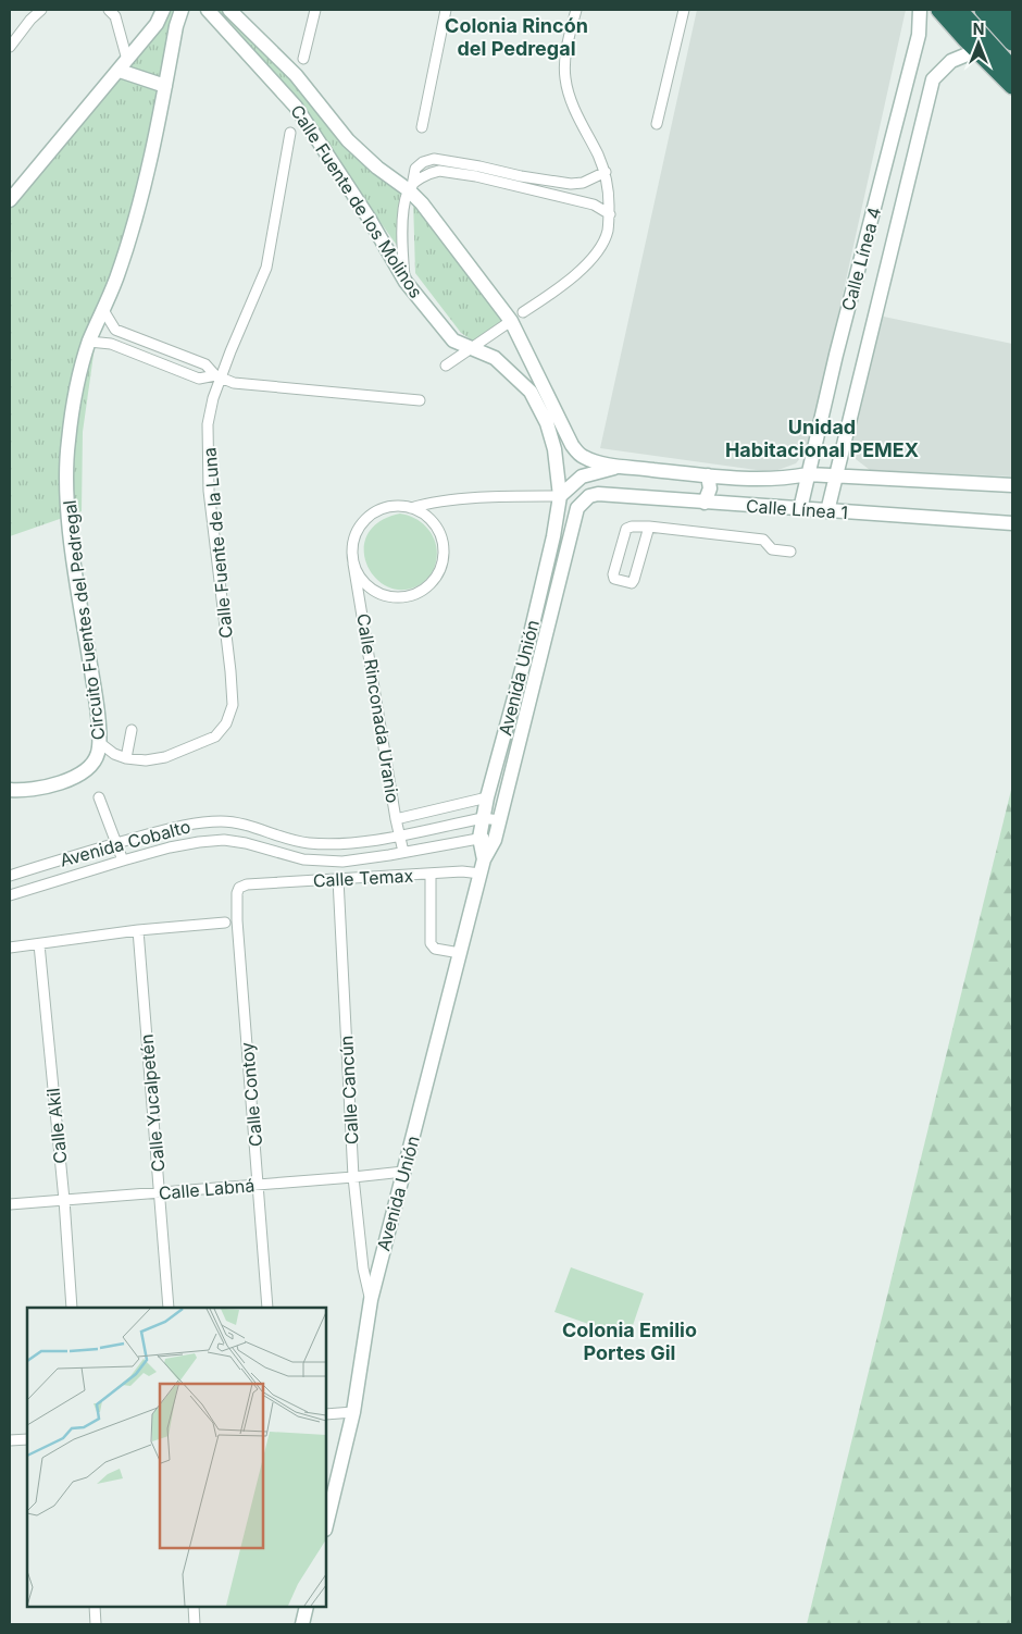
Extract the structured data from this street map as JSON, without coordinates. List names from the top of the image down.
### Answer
{
  "streets": {
    "street": [
      "Calle Fuente de los Molinos",
      "Calle Línea 4",
      "Calle Línea 1",
      "Calle Fuente de la Luna",
      "Circuito Fuentes del Pedregal",
      "Avenida Unión",
      "Calle Rinconada Uranio",
      "Avenida Cobalto",
      "Calle Temax",
      "Calle Cancún",
      "Calle Contoy",
      "Calle Yucalpetén",
      "Calle Akil",
      "Calle Labná"
    ]
  },
  "crossings": [
    ["Calle Fuente de los Molinos", "Calle Línea 1"],
    ["Calle Fuente de los Molinos", "Avenida Unión"],
    ["Calle Línea 4", "Calle Línea 1"],
    ["Calle Línea 1", "Avenida Unión"],
    ["Avenida Unión", "Avenida Cobalto"],
    ["Avenida Unión", "Calle Temax"],
    ["Avenida Unión", "Calle Cancún"],
    ["Avenida Unión", "Calle Labná"],
    ["Calle Rinconada Uranio", "Avenida Cobalto"],
    ["Calle Temax", "Calle Cancún"],
    ["Calle Temax", "Calle Contoy"],
    ["Calle Cancún", "Calle Labná"],
    ["Calle Contoy", "Calle Labná"],
    ["Calle Yucalpetén", "Calle Labná"],
    ["Calle Akil", "Calle Labná"]
  ],
  "districts": ["Colonia Rincón del Pedregal", "Unidad Habitacional PEMEX", "Colonia Emilio Portes Gil"],
  "north": "top"
}
